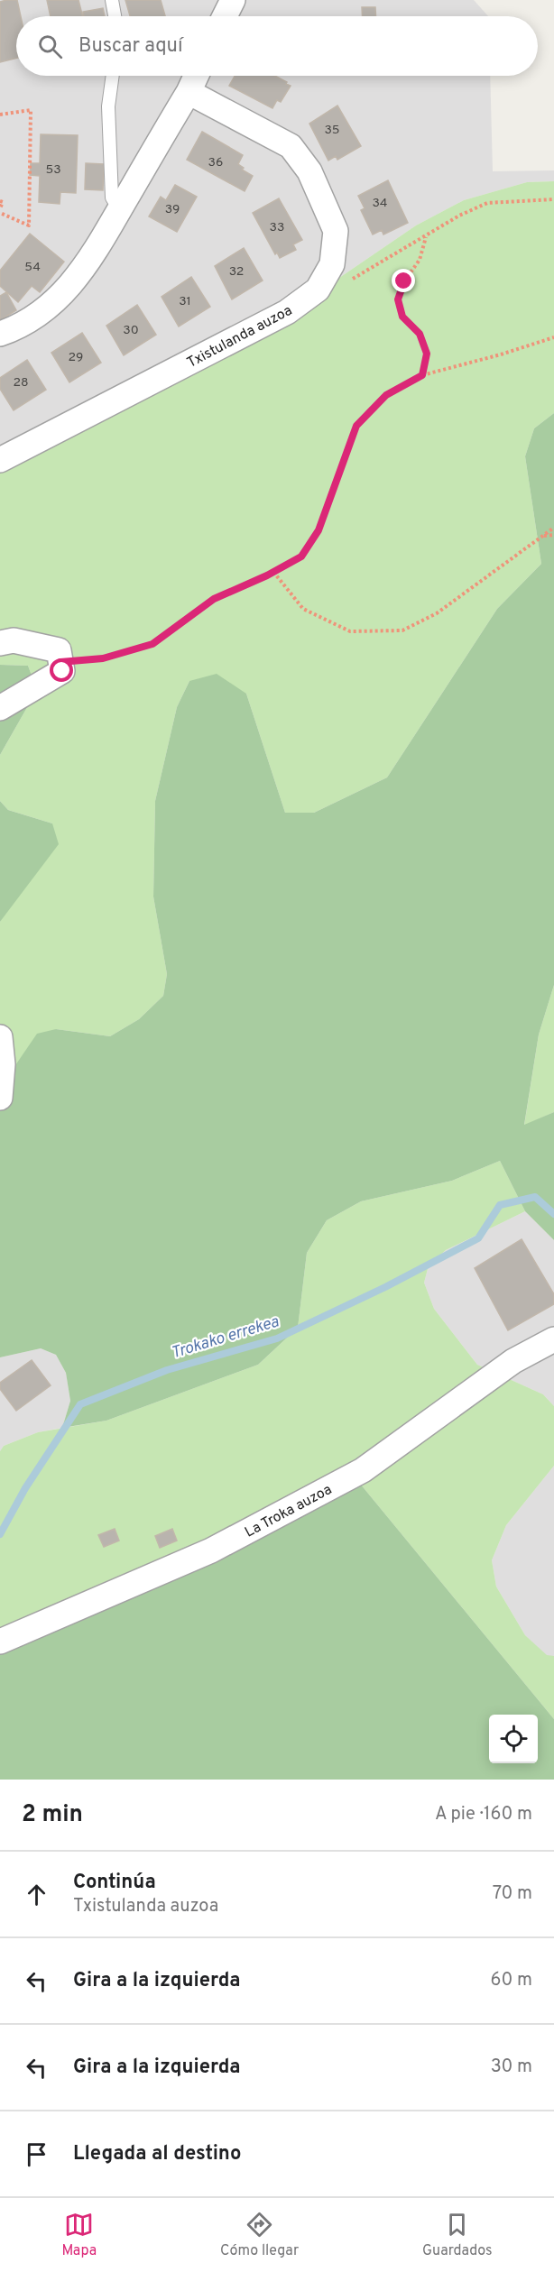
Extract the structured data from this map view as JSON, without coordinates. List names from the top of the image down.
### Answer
{
  "streets": {
    "street": ["Txistulanda auzoa", "La Troka auzoa"]
  },
  "water": ["Trokako errekea"],
  "house_numbers": [
    "35",
    "36",
    "53",
    "34",
    "39",
    "33",
    "54",
    "32",
    "31",
    "30",
    "29",
    "28"
  ],
  "page": {
    "search": "Buscar aquí",
    "heading": ["2 min", "A pie · 160 m"],
    "list": [
      ["Continúa", "Txistulanda auzoa", "70 m"],
      ["Gira a la izquierda", "60 m"],
      ["Gira a la izquierda", "30 m"],
      "Llegada al destino"
    ],
    "nav": ["Mapa", "Cómo llegar", "Guardados"]
  }
}
